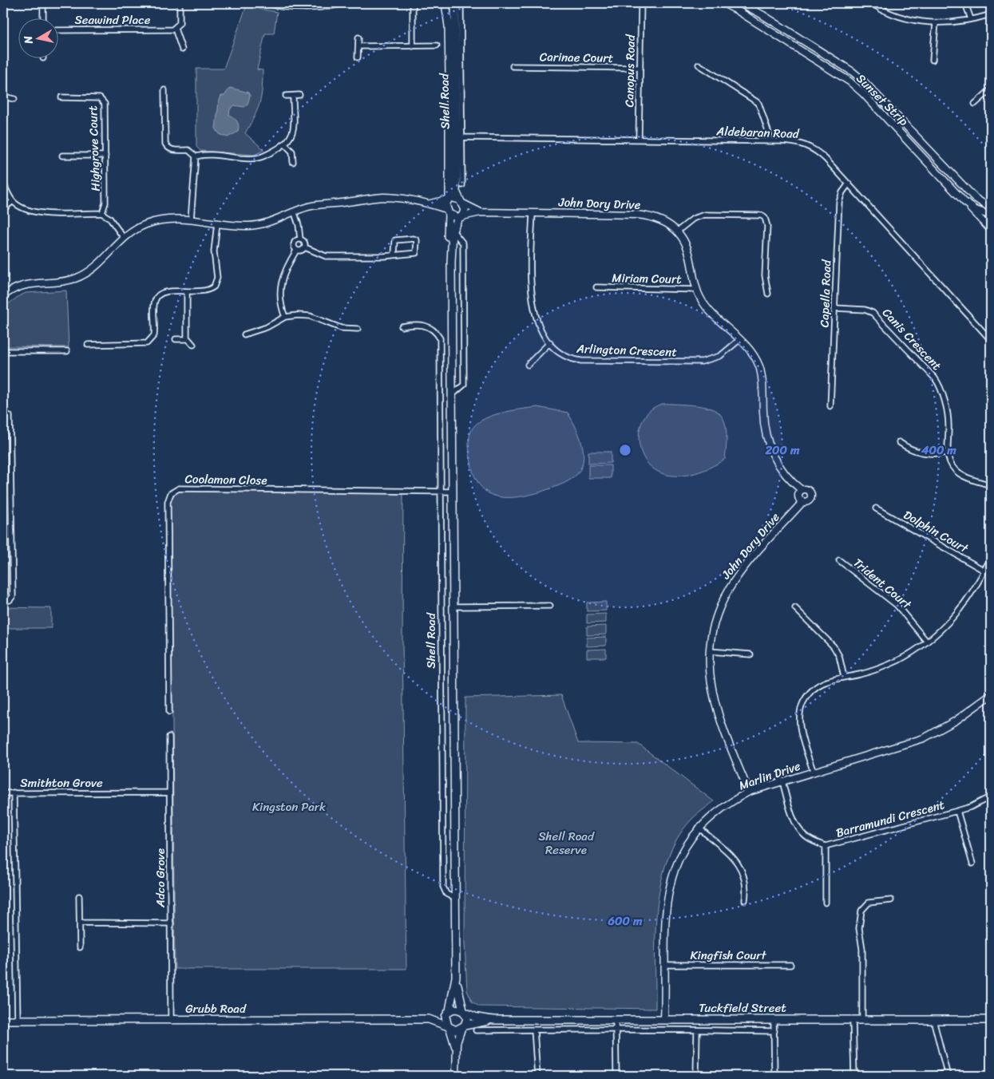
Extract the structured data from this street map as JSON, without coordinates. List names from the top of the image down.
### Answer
{
  "streets": {
    "main road": ["Shell Road", "Tuckfield Street", "Grubb Road"],
    "street": [
      "Seawind Place",
      "Carinae Court",
      "Canopus Road",
      "Sunset Strip",
      "Aldebaran Road",
      "Highgrove Court",
      "John Dory Drive",
      "Miriam Court",
      "Capella Road",
      "Canis Crescent",
      "Arlington Crescent",
      "Coolamon Close",
      "Dolphin Court",
      "Trident Court",
      "Marlin Drive",
      "Smithton Grove",
      "Barramundi Crescent",
      "Adco Grove",
      "Kingfish Court"
    ]
  },
  "crossings": [
    ["Carinae Court", "Canopus Road"],
    ["Canopus Road", "Aldebaran Road"],
    ["Shell Road", "Aldebaran Road"],
    ["Shell Road", "John Dory Drive"],
    ["Shell Road", "Coolamon Close"],
    ["Shell Road", "Tuckfield Street"],
    ["Shell Road", "Grubb Road"],
    ["Aldebaran Road", "Capella Road"],
    ["John Dory Drive", "Miriam Court"],
    ["John Dory Drive", "Arlington Crescent"],
    ["John Dory Drive", "Marlin Drive"],
    ["Capella Road", "Canis Crescent"],
    ["Marlin Drive", "Barramundi Crescent"],
    ["Marlin Drive", "Kingfish Court"],
    ["Marlin Drive", "Tuckfield Street"],
    ["Smithton Grove", "Adco Grove"],
    ["Smithton Grove", "Grubb Road"],
    ["Adco Grove", "Grubb Road"],
    ["Tuckfield Street", "Grubb Road"]
  ],
  "parks": ["Kingston Park", "Shell Road Reserve"],
  "north": "left",
  "rings": ["200 m", "400 m", "600 m"]
}
